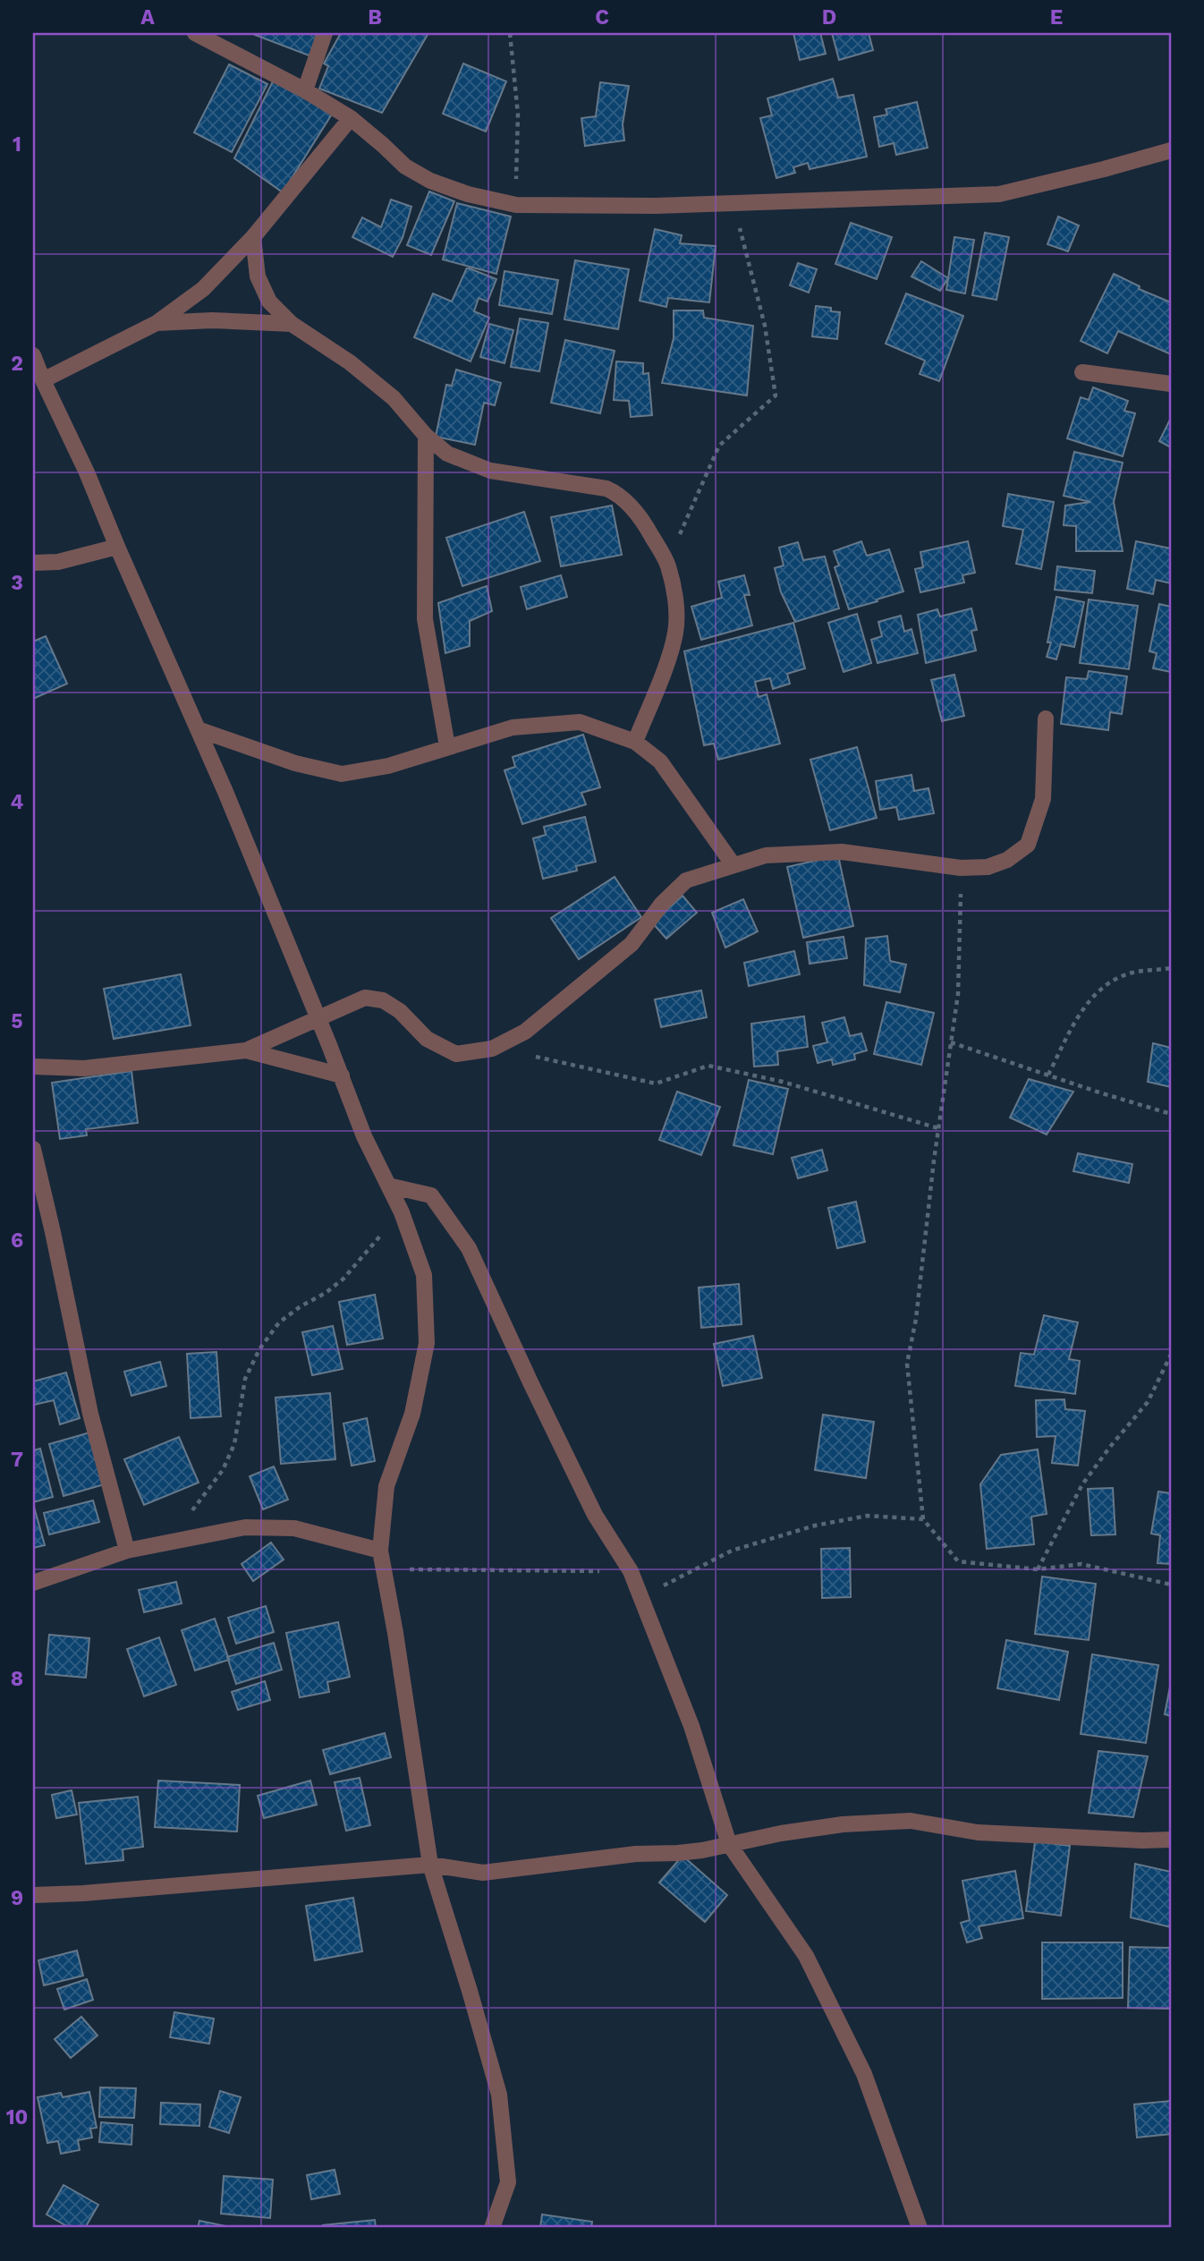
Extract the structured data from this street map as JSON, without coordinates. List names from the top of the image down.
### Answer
{
  "grid": {
    "columns": [
      "A",
      "B",
      "C",
      "D",
      "E"
    ],
    "rows": [
      "1",
      "2",
      "3",
      "4",
      "5",
      "6",
      "7",
      "8",
      "9",
      "10"
    ]
  }
}
